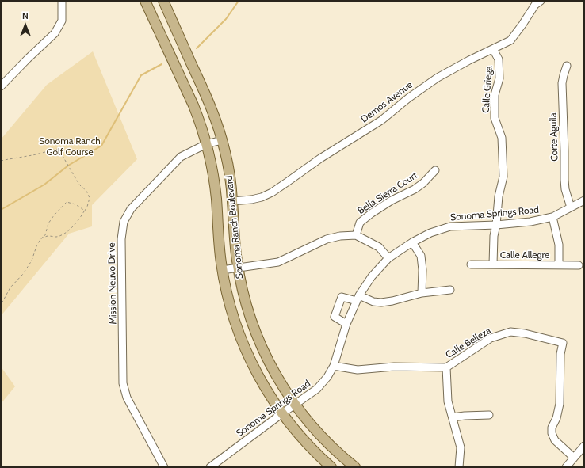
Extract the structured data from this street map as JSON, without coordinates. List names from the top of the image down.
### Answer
{
  "streets": {
    "main road": ["Sonoma Ranch Boulevard"],
    "street": [
      "Calle Griega",
      "Demos Avenue",
      "Corte Aguila",
      "Bella Sierra Court",
      "Sonoma Springs Road",
      "Calle Allegre",
      "Mission Neuvo Drive",
      "Calle Belleza"
    ]
  },
  "crossings": [
    ["Calle Griega", "Demos Avenue"],
    ["Calle Griega", "Sonoma Springs Road"],
    ["Calle Griega", "Calle Allegre"],
    ["Demos Avenue", "Sonoma Ranch Boulevard"],
    ["Corte Aguila", "Sonoma Springs Road"],
    ["Sonoma Springs Road", "Sonoma Ranch Boulevard"],
    ["Sonoma Springs Road", "Calle Belleza"],
    ["Sonoma Ranch Boulevard", "Mission Neuvo Drive"]
  ],
  "parks": ["Sonoma Ranch Golf Course"],
  "north": "top"
}
